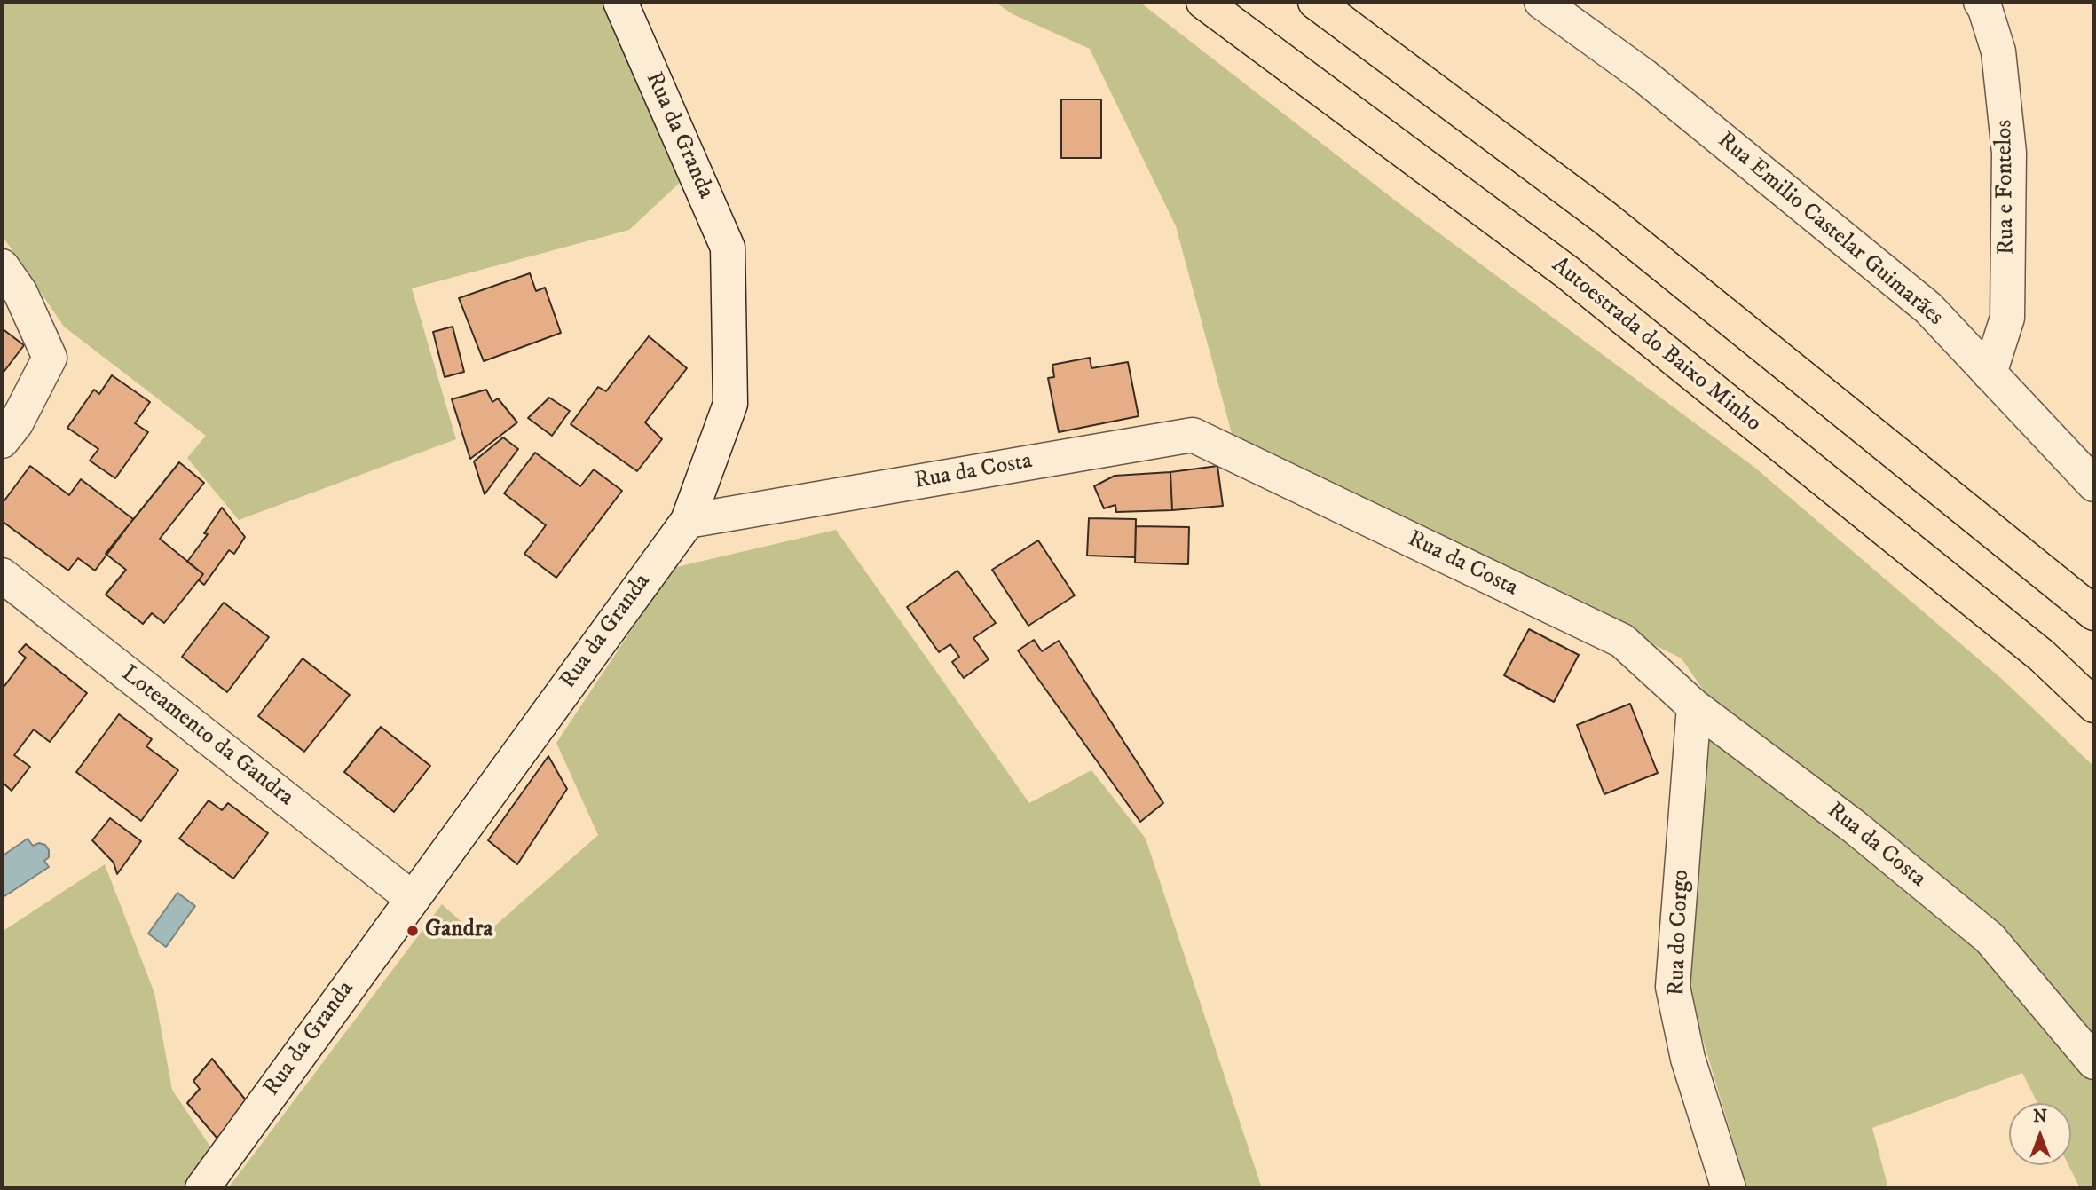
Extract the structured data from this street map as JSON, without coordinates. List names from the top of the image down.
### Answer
{
  "streets": {
    "highway": ["Autoestrada do Baixo Minho"],
    "street": [
      "Rua da Granda",
      "Rua e Fontelos",
      "Rua Emilio Castelar Guimarães",
      "Rua da Costa",
      "Loteamento da Gandra",
      "Rua do Corgo"
    ]
  },
  "crossings": [
    ["Rua da Granda", "Rua da Costa"],
    ["Rua da Granda", "Loteamento da Gandra"],
    ["Rua e Fontelos", "Rua Emilio Castelar Guimarães"],
    ["Rua da Costa", "Rua do Corgo"]
  ],
  "places": ["Gandra"],
  "north": "top"
}
